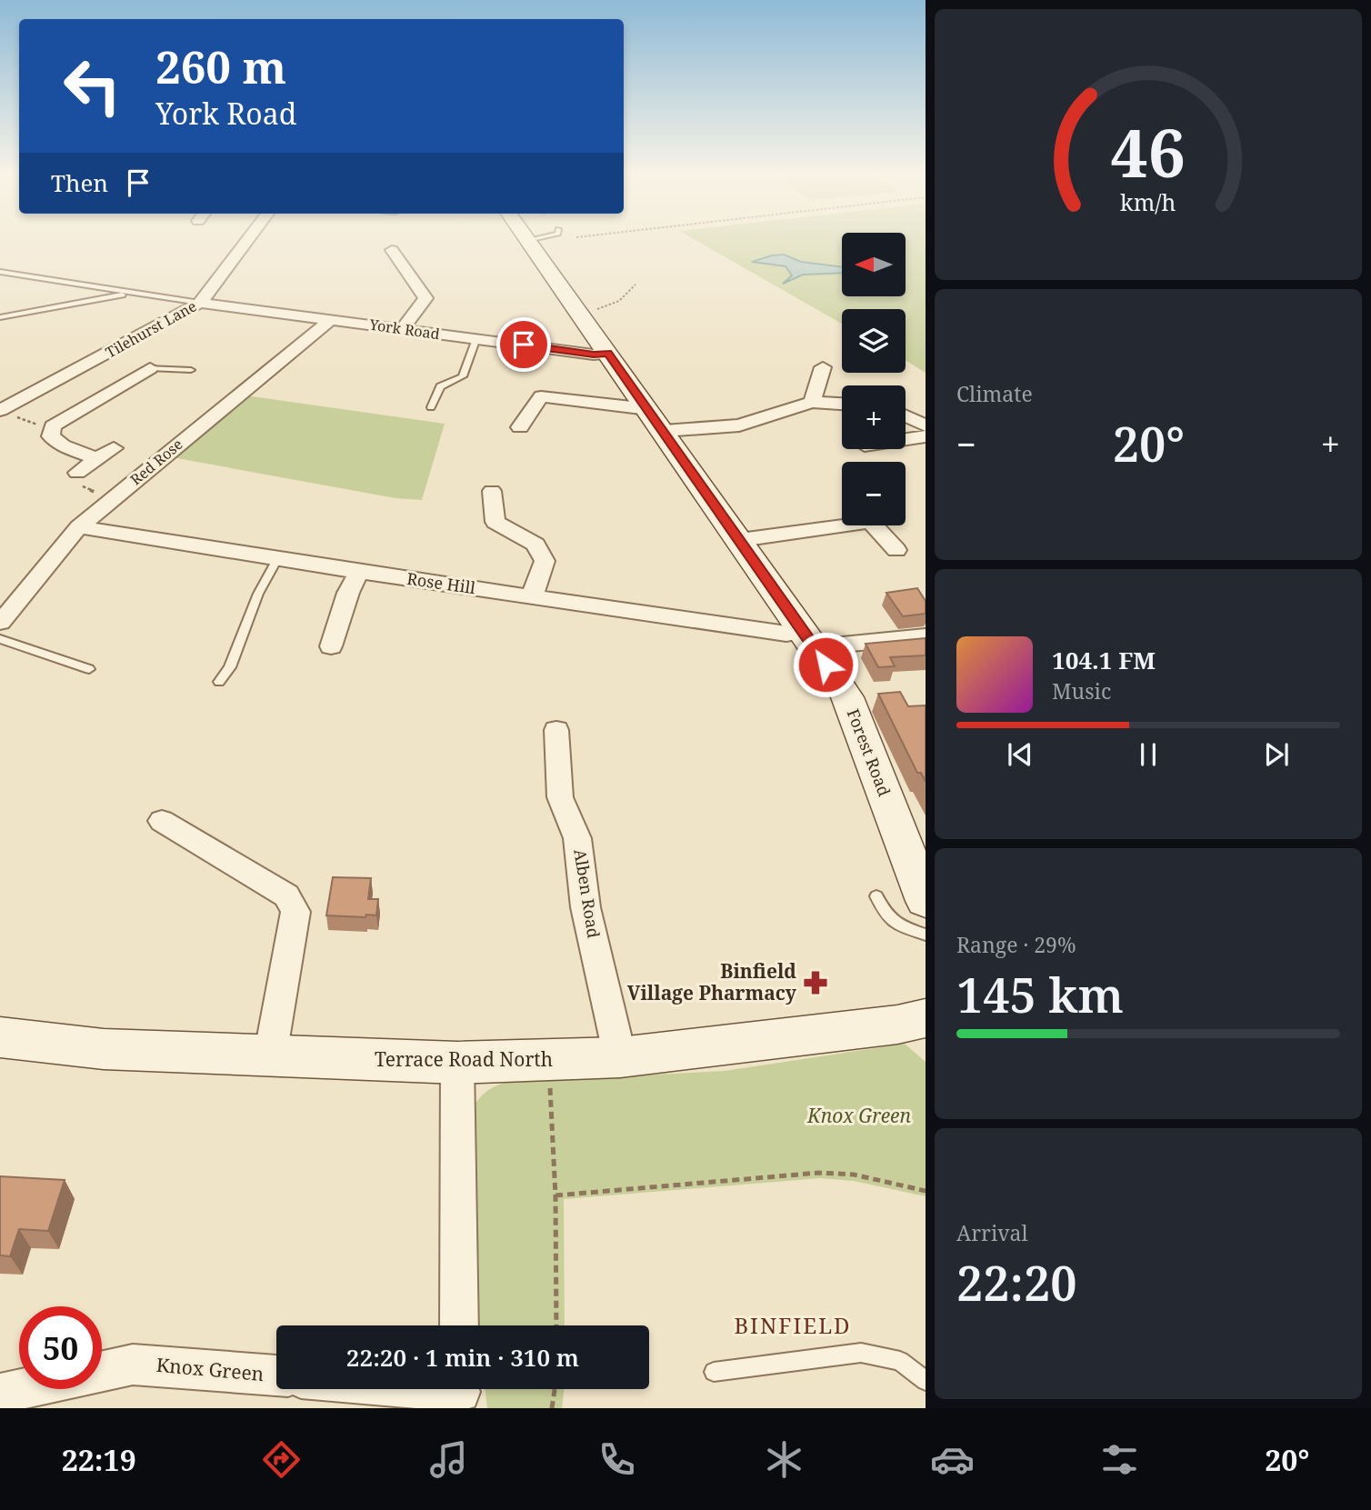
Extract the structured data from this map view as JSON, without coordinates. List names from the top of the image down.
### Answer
{
  "streets": {
    "main road": ["Forest Road", "Terrace Road North"],
    "street": [
      "Tilehurst Lane",
      "York Road",
      "Red Rose",
      "Rose Hill",
      "Alben Road",
      "Knox Green"
    ]
  },
  "crossings": [
    ["Tilehurst Lane", "York Road"],
    ["York Road", "Red Rose"],
    ["York Road", "Forest Road"],
    ["Red Rose", "Rose Hill"],
    ["Rose Hill", "Forest Road"],
    ["Alben Road", "Terrace Road North"]
  ],
  "districts": ["BINFIELD"],
  "parks": ["Knox Green"],
  "places": {
    "pharmacy": ["Binfield Village Pharmacy"]
  },
  "north": "left",
  "page": {
    "turn": ["260 m", "York Road"],
    "then": "Then",
    "map_buttons": ["+", "−"],
    "tile": [
      "Climate",
      ["Range · 29%", "145 km"],
      ["Arrival", "22:20"]
    ],
    "heat": ["−", "20°", "+"],
    "song": ["104.1 FM", "Music"],
    "limit": "50",
    "trip": "22:20 · 1 min · 310 m",
    "tabs": ["22:19", "20°"],
    "gauge": ["46", "km/h"]
  }
}
